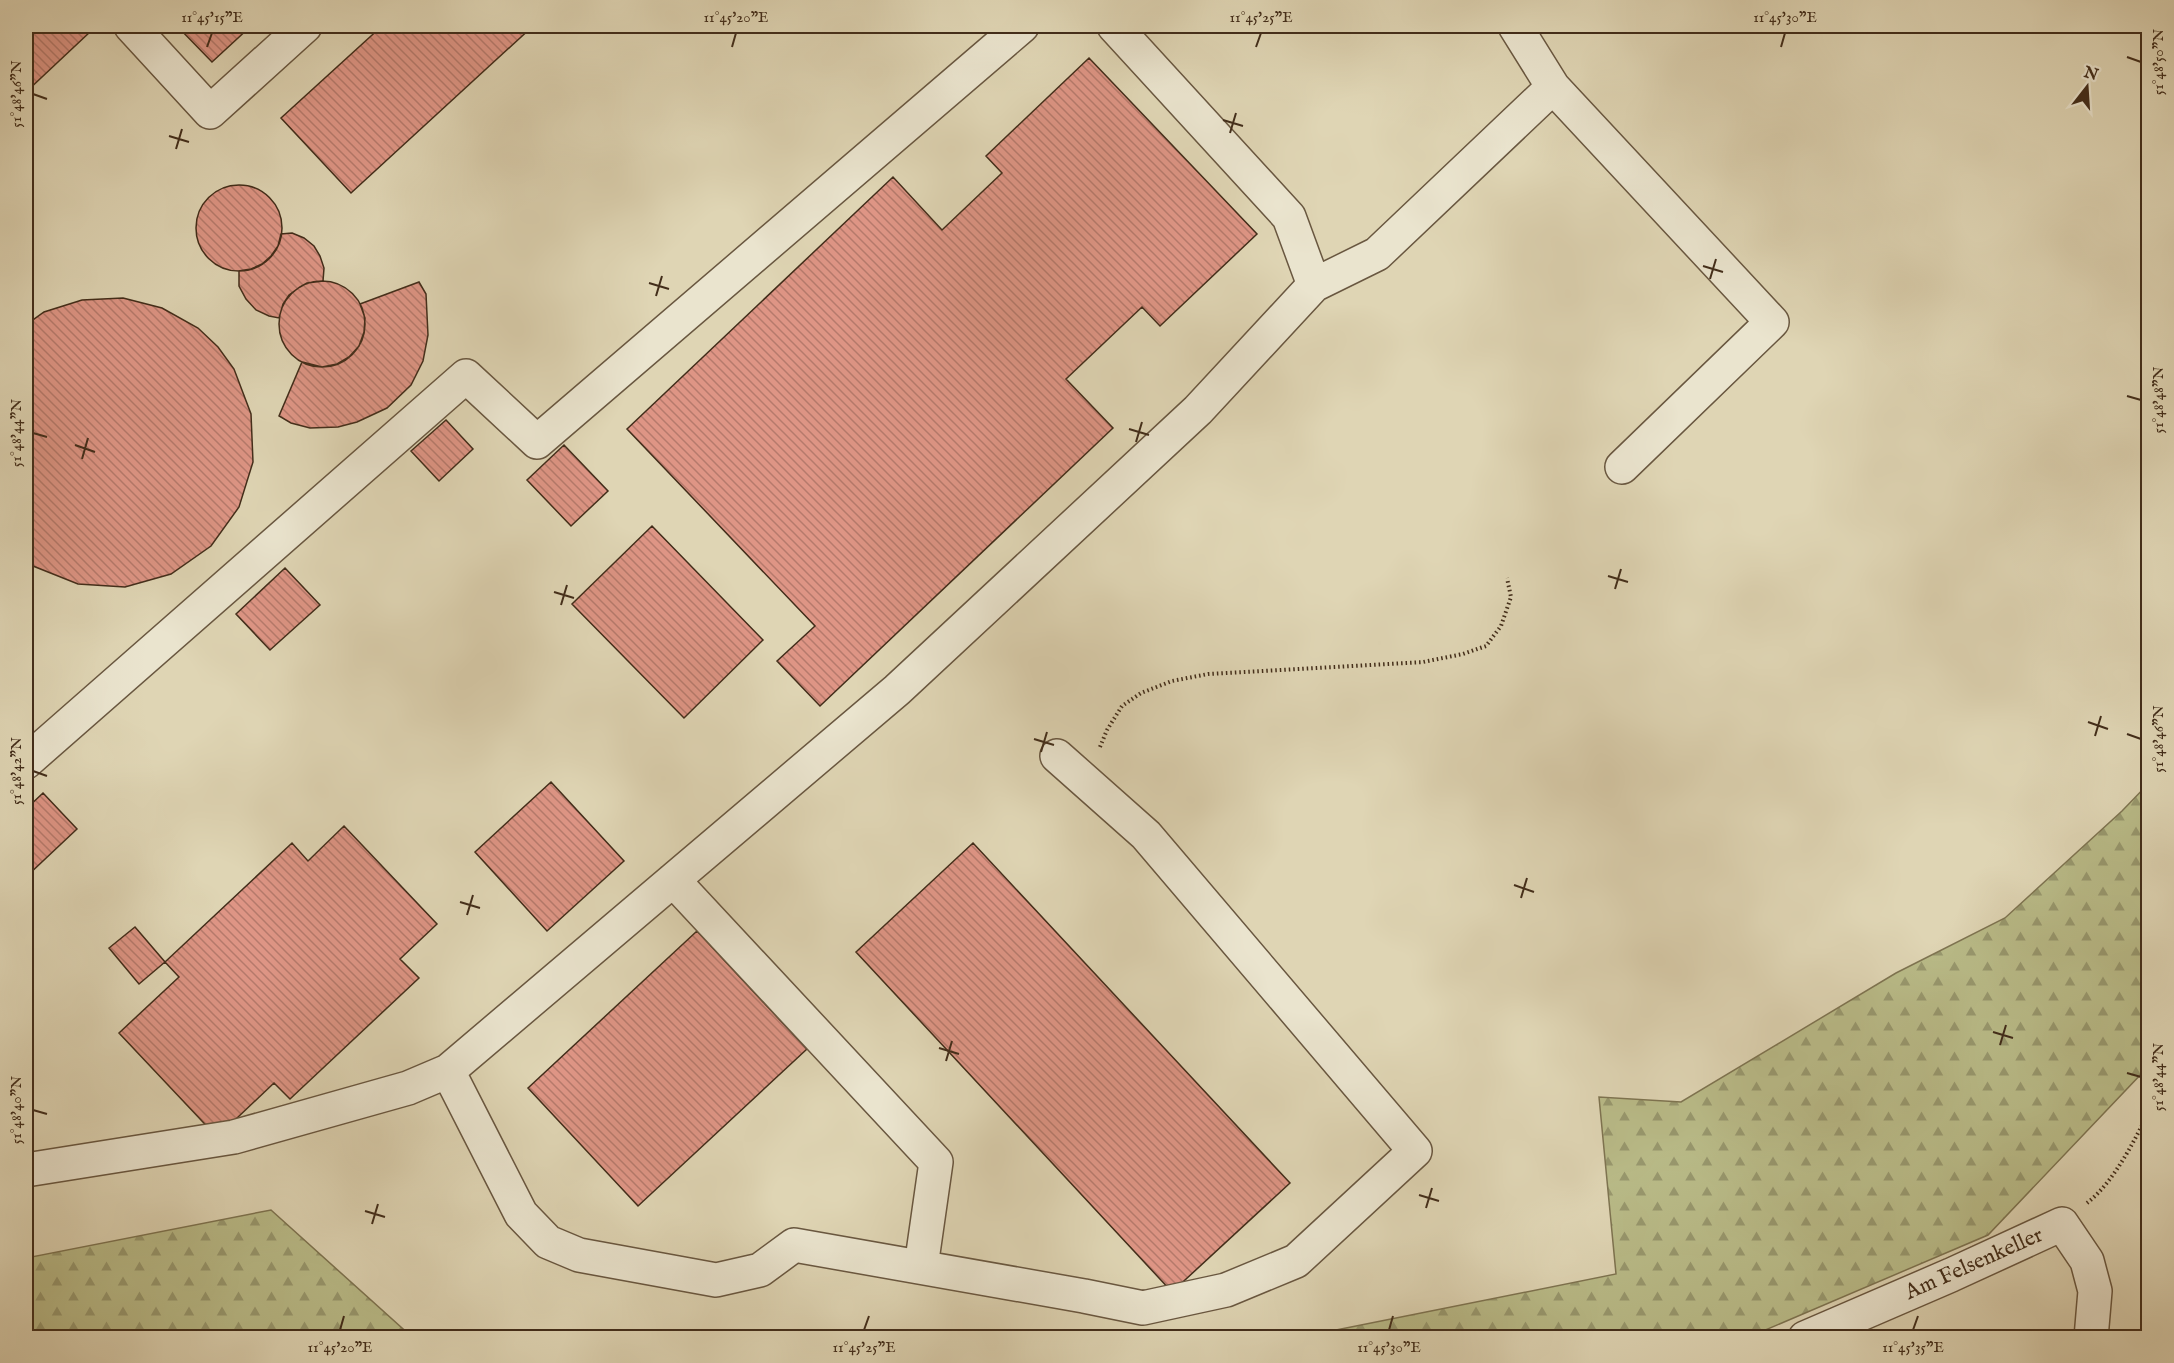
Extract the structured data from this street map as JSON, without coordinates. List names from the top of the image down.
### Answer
{
  "streets": {
    "street": ["Am Felsenkeller"]
  },
  "north": "top",
  "coordinates": [
    "11°45'15\"E",
    "11°45'20\"E",
    "11°45'25\"E",
    "11°45'30\"E",
    "51°48'50\"N",
    "51°48'46\"N",
    "51°48'48\"N",
    "51°48'44\"N",
    "51°48'42\"N",
    "51°48'40\"N",
    "11°45'35\"E"
  ]
}
